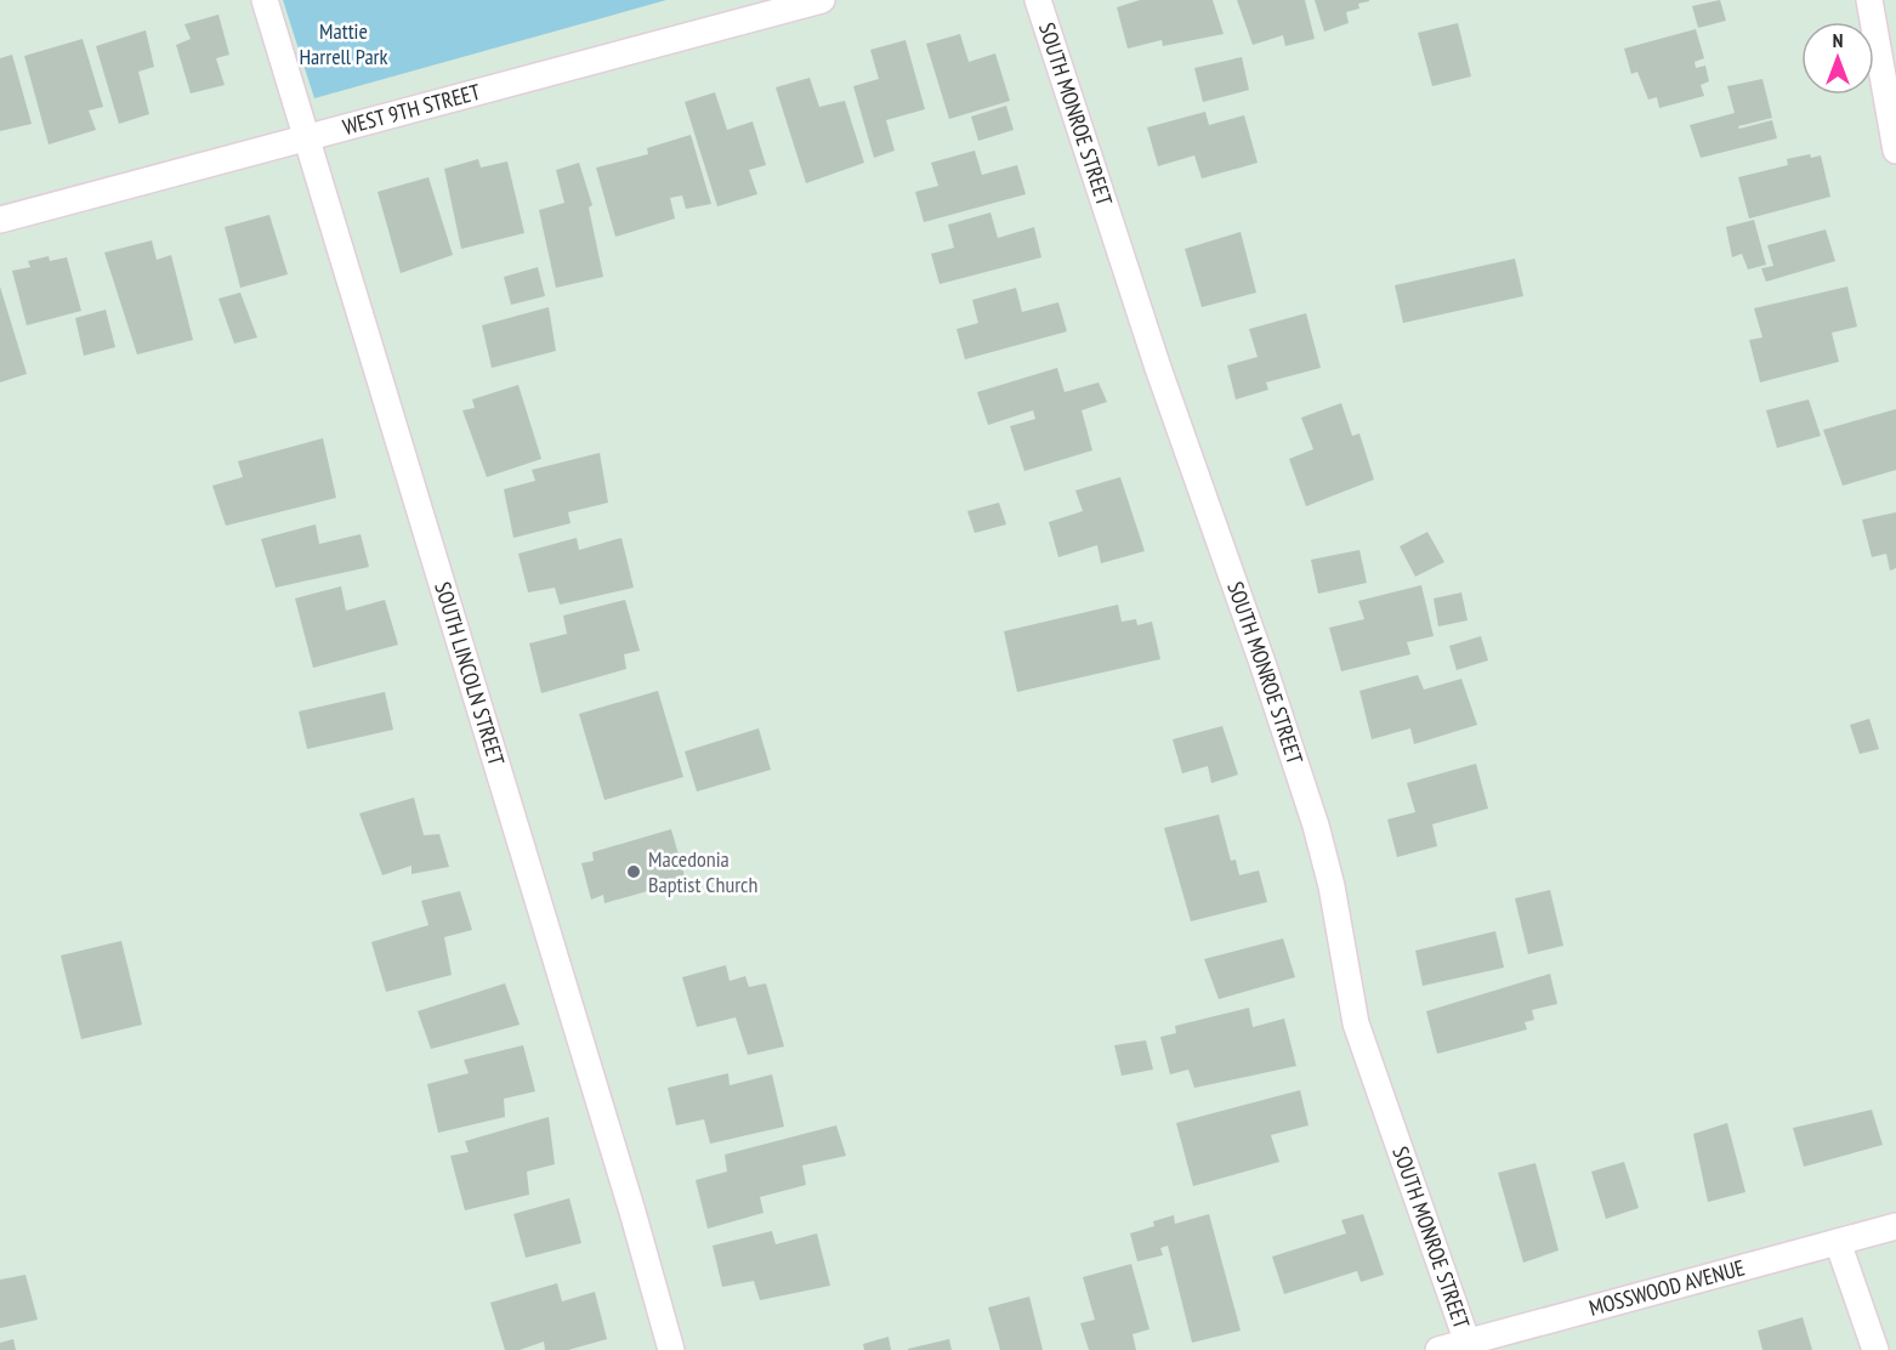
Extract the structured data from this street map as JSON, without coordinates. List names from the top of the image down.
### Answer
{
  "streets": {
    "street": [
      "WEST 9TH STREET",
      "SOUTH MONROE STREET",
      "SOUTH LINCOLN STREET",
      "MOSSWOOD AVENUE"
    ]
  },
  "crossings": [
    ["WEST 9TH STREET", "SOUTH LINCOLN STREET"],
    ["SOUTH MONROE STREET", "MOSSWOOD AVENUE"]
  ],
  "parks": ["Mattie Harrell Park"],
  "places": ["Macedonia Baptist Church"],
  "north": "top"
}
